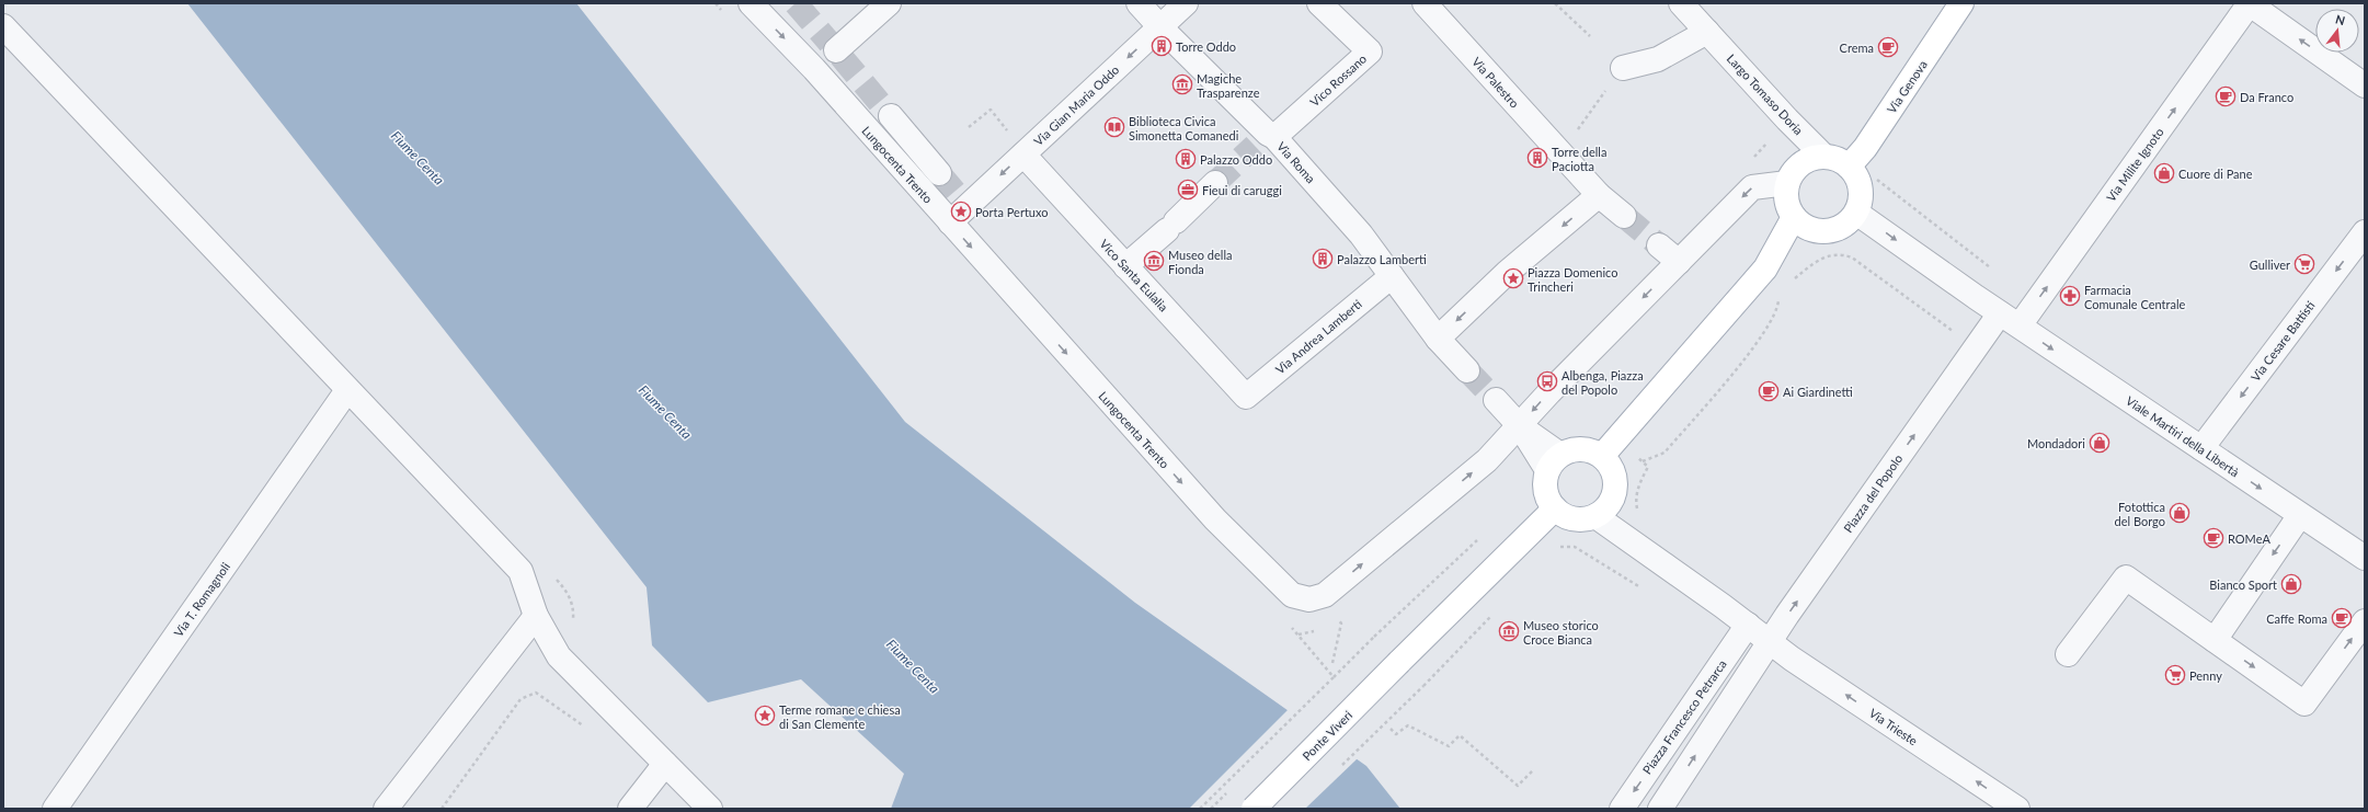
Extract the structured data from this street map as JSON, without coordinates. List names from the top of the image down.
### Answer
{
  "streets": {
    "main road": ["Via Genova", "Ponte Viveri"],
    "street": [
      "Vico Rossano",
      "Via Palestro",
      "Largo Tomaso Doria",
      "Via Gian Maria Oddo",
      "Via Roma",
      "Lungocenta Trento",
      "Via Milite Ignoto",
      "Vico Santa Eulalia",
      "Via Andrea Lamberti",
      "Via Cesare Battisti",
      "Viale Martiri della Libertà",
      "Piazza del Popolo",
      "Via T. Romagnoli",
      "Piazza Francesco Petrarca",
      "Via Trieste"
    ]
  },
  "crossings": [
    ["Vico Rossano", "Via Roma"],
    ["Via Genova", "Largo Tomaso Doria"],
    ["Via Genova", "Lungocenta Trento"],
    ["Largo Tomaso Doria", "Lungocenta Trento"],
    ["Via Gian Maria Oddo", "Via Roma"],
    ["Via Gian Maria Oddo", "Lungocenta Trento"],
    ["Via Gian Maria Oddo", "Vico Santa Eulalia"],
    ["Via Roma", "Via Andrea Lamberti"],
    ["Via Milite Ignoto", "Viale Martiri della Libertà"],
    ["Via Milite Ignoto", "Piazza del Popolo"],
    ["Vico Santa Eulalia", "Via Andrea Lamberti"],
    ["Via Cesare Battisti", "Viale Martiri della Libertà"],
    ["Viale Martiri della Libertà", "Piazza del Popolo"],
    ["Piazza del Popolo", "Via Trieste"]
  ],
  "one_way": [
    "Via Milite Ignoto",
    "Via Cesare Battisti",
    "Viale Martiri della Libertà",
    "Piazza del Popolo",
    "Piazza Francesco Petrarca",
    "Via Trieste"
  ],
  "water": ["Fiume Centa"],
  "places": {
    "building": [
      "Torre Oddo",
      "Torre della Paciotta",
      "Palazzo Oddo",
      "Palazzo Lamberti"
    ],
    "cafe": [
      "Crema",
      "Da Franco",
      "Ai Giardinetti",
      "ROMeA",
      "Caffe Roma"
    ],
    "museum": ["Magiche Trasparenze", "Museo della Fionda", "Museo storico Croce Bianca"],
    "library": ["Biblioteca Civica Simonetta Comanedi"],
    "shop": [
      "Cuore di Pane",
      "Mondadori",
      "Fotottica del Borgo",
      "Bianco Sport"
    ],
    "office": ["Fieui di caruggi"],
    "place": ["Porta Pertuxo", "Piazza Domenico Trincheri", "Terme romane e chiesa di San Clemente"],
    "supermarket": ["Gulliver", "Penny"],
    "pharmacy": ["Farmacia Comunale Centrale"],
    "bus stop": ["Albenga, Piazza del Popolo"]
  },
  "north": "top"
}
